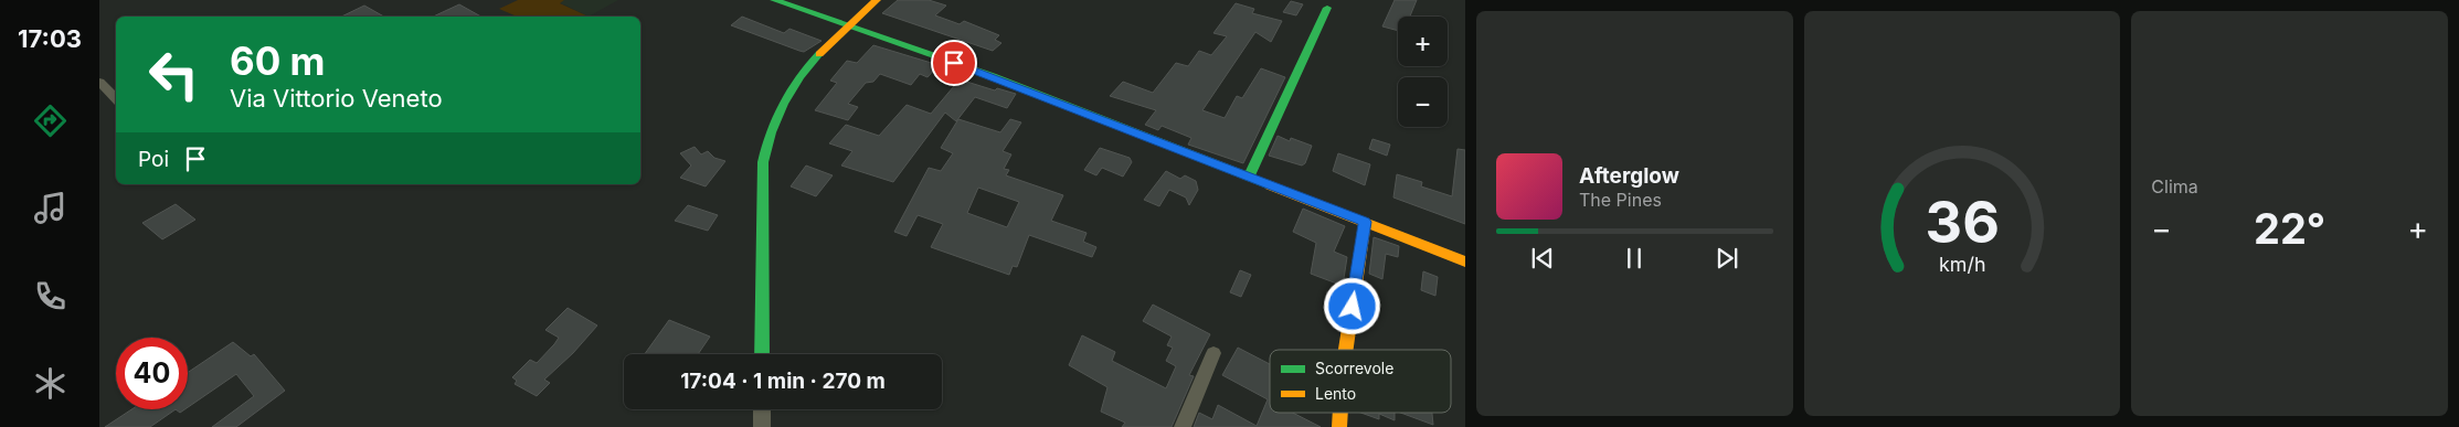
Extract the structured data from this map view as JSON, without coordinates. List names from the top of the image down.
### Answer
{
  "legend": ["Scorrevole", "Lento"],
  "page": {
    "tabs": "17:03",
    "tile": "Clima",
    "map_buttons": ["+", "−"],
    "turn": ["60 m", "Via Vittorio Veneto"],
    "then": "Poi",
    "song": ["Afterglow", "The Pines"],
    "heat": ["−", "22°", "+"],
    "limit": "40",
    "trip": "17:04 · 1 min · 270 m",
    "gauge": ["36", "km/h"]
  }
}
